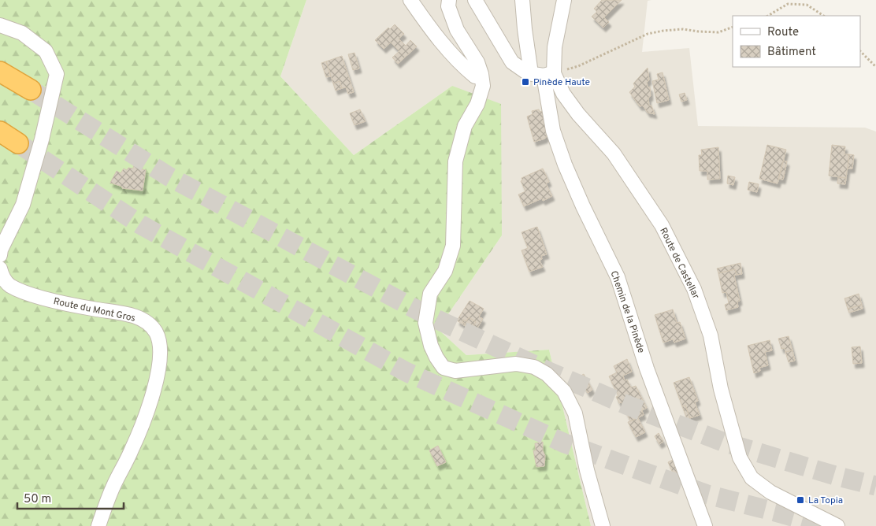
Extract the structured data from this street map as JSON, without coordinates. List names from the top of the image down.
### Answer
{
  "streets": {
    "street": ["Route de Castellar", "Route du Mont Gros", "Chemin de la Pinède"]
  },
  "crossings": [
    ["Route de Castellar", "Chemin de la Pinède"]
  ],
  "places": {
    "transit": ["Pinède Haute", "La Topia"]
  },
  "legend": ["Route", "Bâtiment"],
  "scale_bar": "50 m"
}
